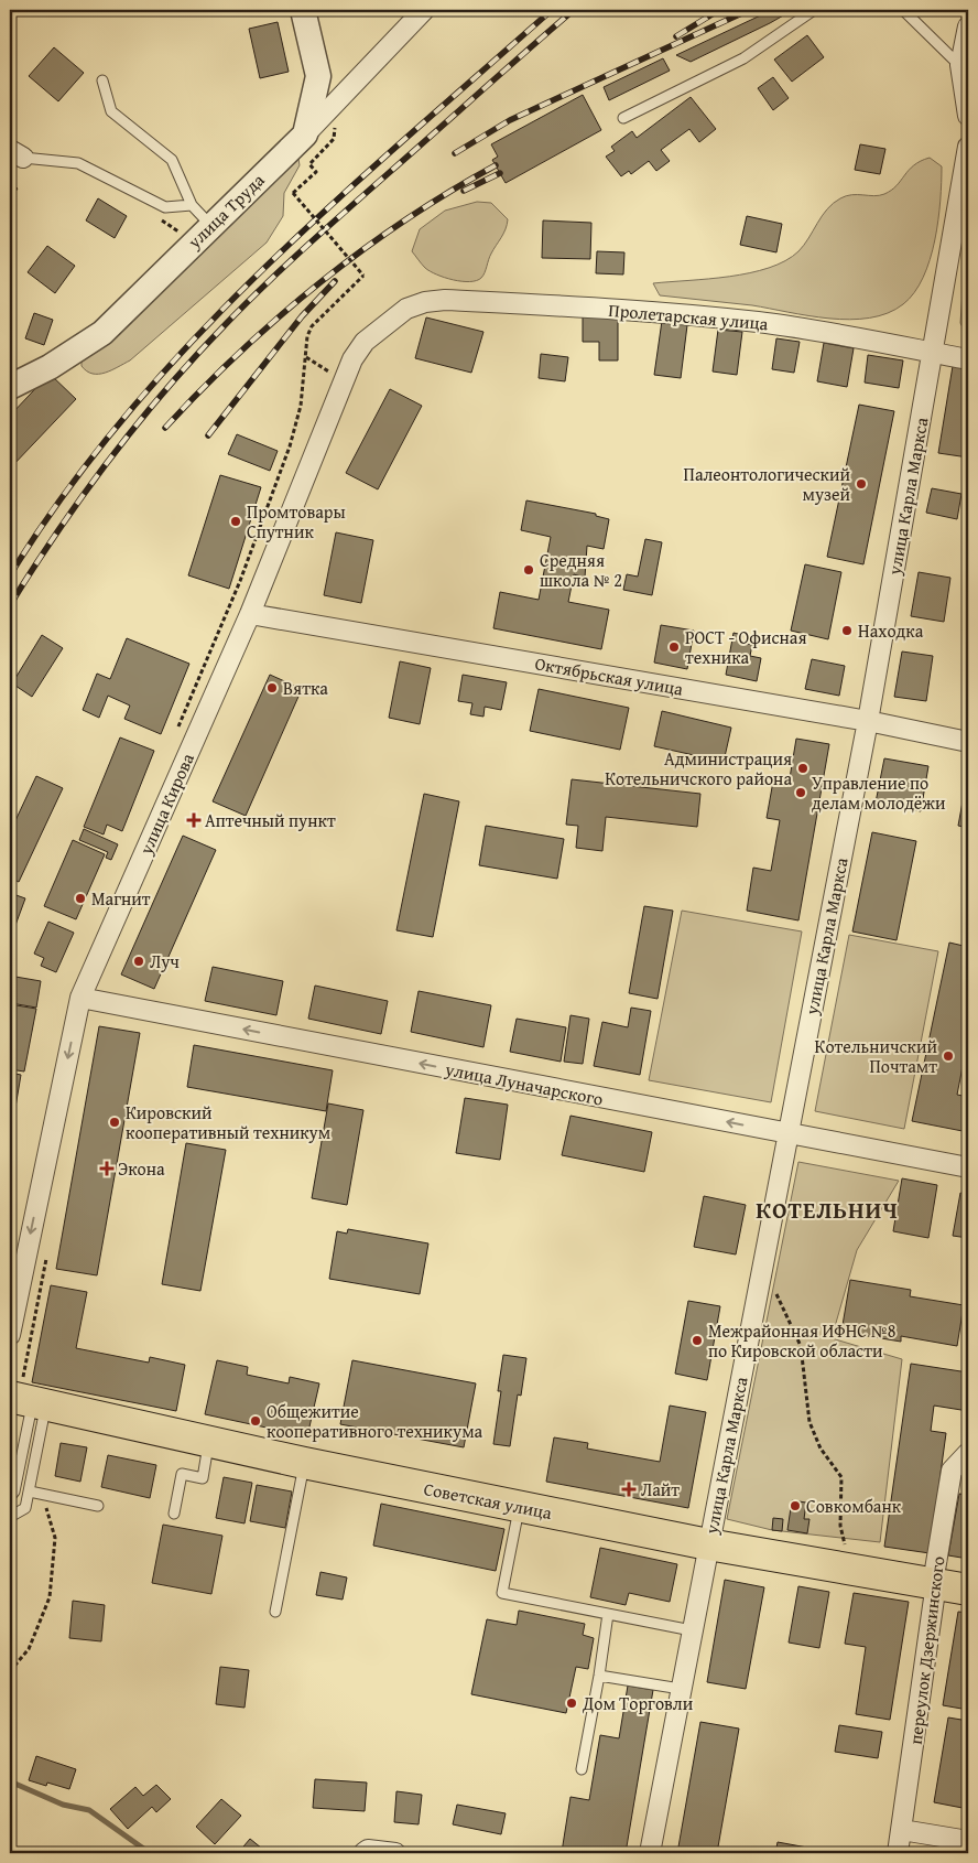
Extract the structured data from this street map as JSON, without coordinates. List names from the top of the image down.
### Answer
{
  "streets": {
    "main road": ["Советская улица"],
    "street": [
      "улица Труда",
      "Пролетарская улица",
      "улица Карла Маркса",
      "Октябрьская улица",
      "улица Кирова",
      "улица Луначарского",
      "переулок Дзержинского"
    ]
  },
  "crossings": [
    ["Пролетарская улица", "улица Карла Маркса"],
    ["Пролетарская улица", "улица Кирова"],
    ["улица Карла Маркса", "Октябрьская улица"],
    ["улица Карла Маркса", "улица Луначарского"],
    ["улица Карла Маркса", "Советская улица"],
    ["Октябрьская улица", "улица Кирова"],
    ["улица Кирова", "улица Луначарского"],
    ["Советская улица", "переулок Дзержинского"]
  ],
  "one_way": ["улица Луначарского"],
  "districts": ["КОТЕЛЬНИЧ"],
  "places": {
    "other": [
      "Палеонтологический музей",
      "Промтовары Спутник",
      "Средняя школа № 2",
      "Находка",
      "РОСТ - Офисная техника",
      "Вятка",
      "Администрация Котельничского района",
      "Управление по делам молодёжи",
      "Магнит",
      "Луч",
      "Котельничский Почтамт",
      "Кировский кооперативный техникум",
      "Межрайонная ИФНС №8 по Кировской области",
      "Общежитие кооперативного техникума",
      "Совкомбанк",
      "Дом Торговли"
    ],
    "health": ["Аптечный пункт", "Экона", "Лайт"]
  }
}
